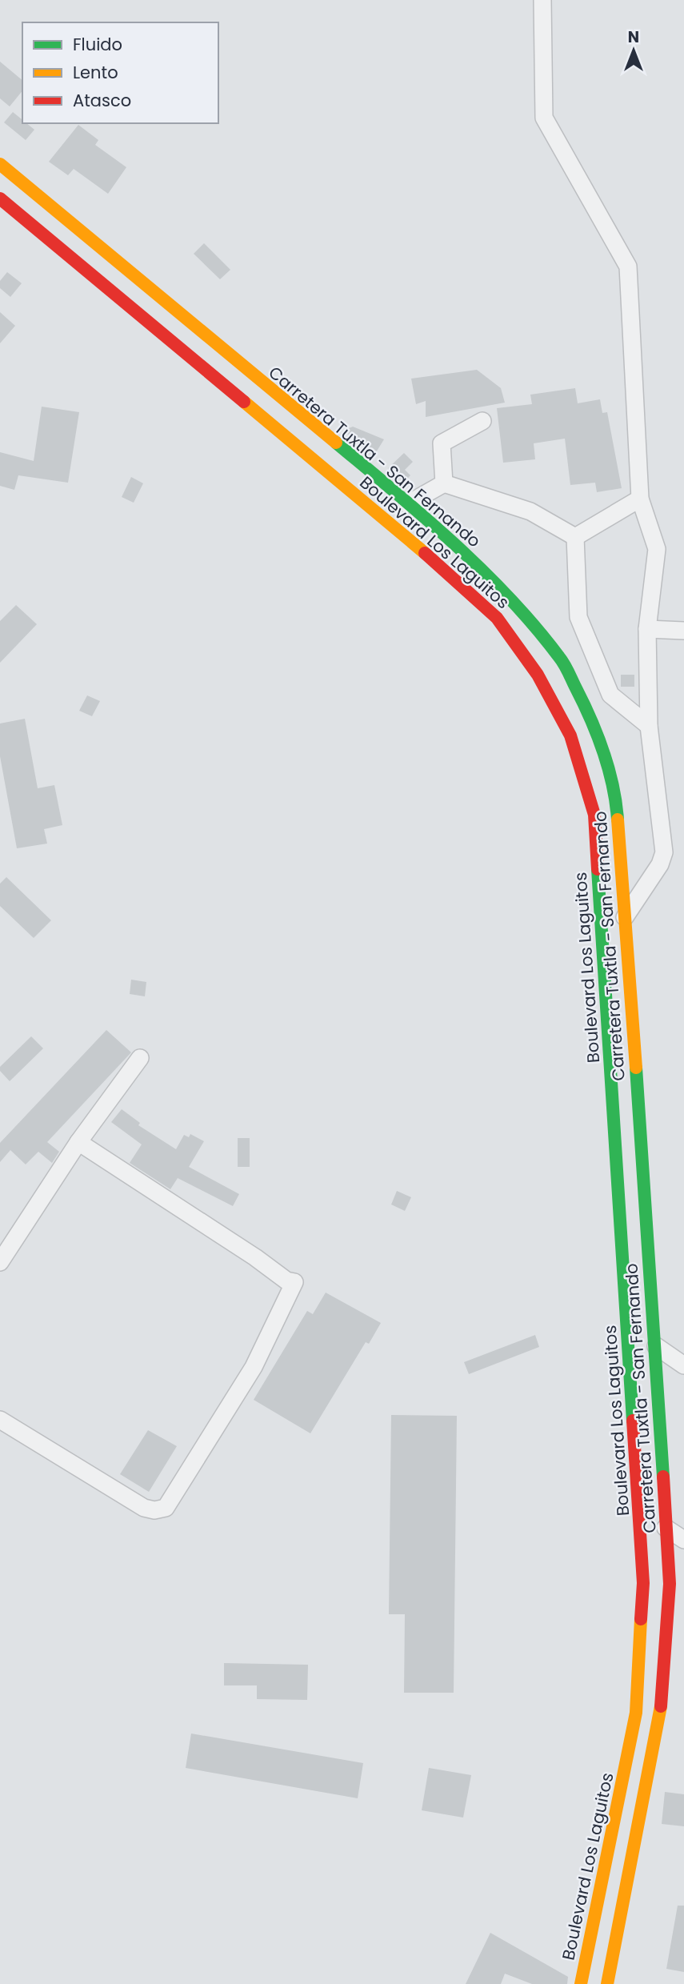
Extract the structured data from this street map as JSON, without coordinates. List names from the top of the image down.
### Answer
{
  "streets": {
    "main road": ["Carretera Tuxtla - San Fernando", "Boulevard Los Laguitos"]
  },
  "legend": ["Fluido", "Lento", "Atasco"],
  "north": "top"
}
